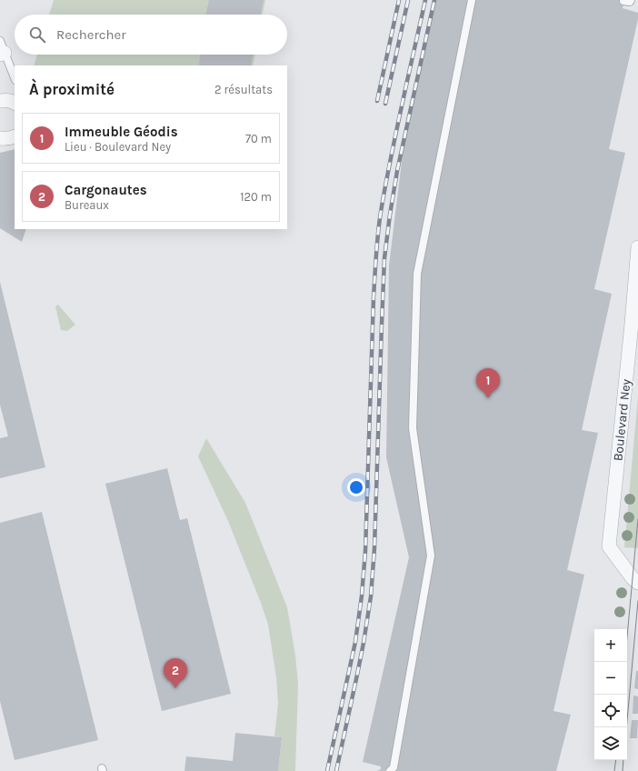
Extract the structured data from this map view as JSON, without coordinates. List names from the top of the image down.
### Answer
{
  "streets": {
    "street": ["Boulevard Ney"]
  },
  "page": {
    "search": "Rechercher",
    "heading": ["À proximité", "2 résultats"],
    "list": [
      {
        "mark": "1",
        "name": "Immeuble Géodis",
        "note": "Lieu · Boulevard Ney",
        "value": "70 m"
      },
      {
        "mark": "2",
        "name": "Cargonautes",
        "note": "Bureaux",
        "value": "120 m"
      }
    ],
    "pins": ["1", "2"],
    "map_buttons": ["+", "−"]
  }
}
